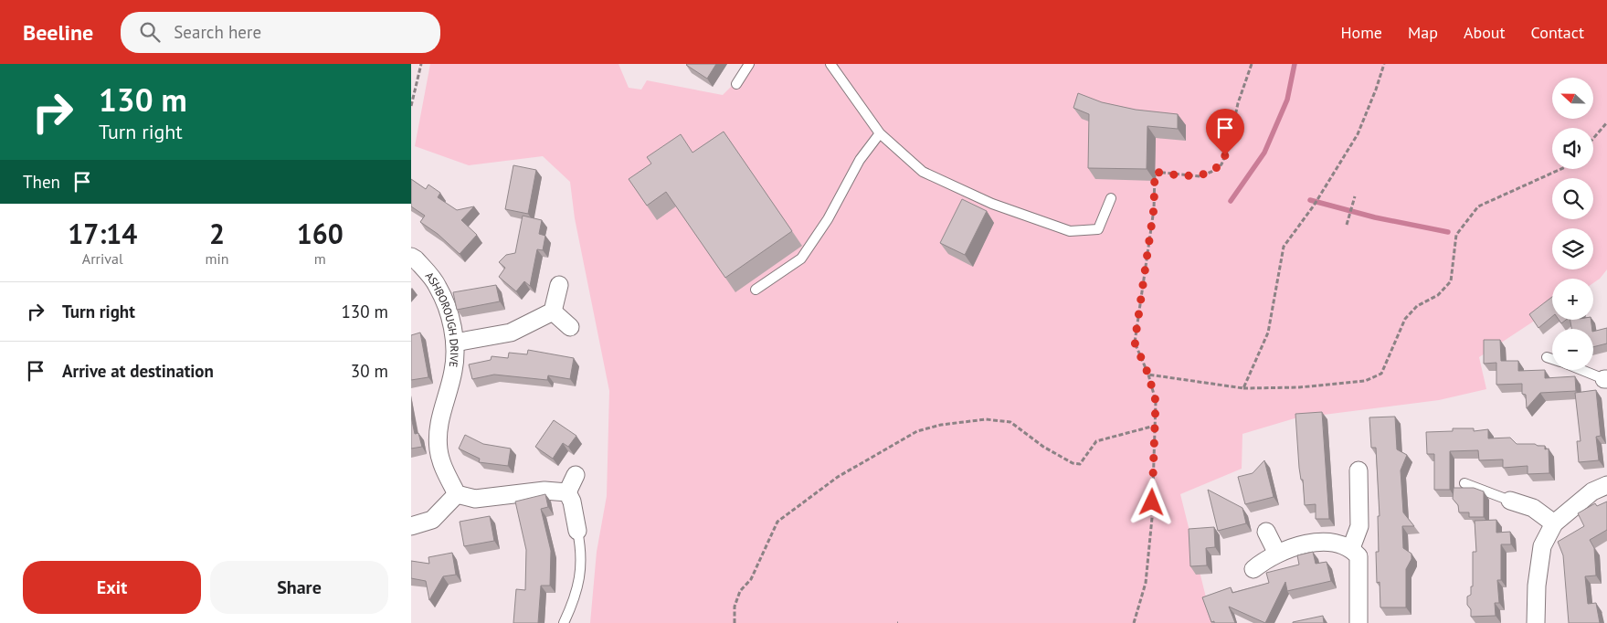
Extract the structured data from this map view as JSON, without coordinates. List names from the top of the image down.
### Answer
{
  "streets": {
    "street": ["ASHBOROUGH DRIVE"]
  },
  "north": "left",
  "page": {
    "header": "Beeline",
    "search": "Search here",
    "nav": [
      "Home",
      "Map",
      "About",
      "Contact"
    ],
    "turn": ["130 m", "Turn right"],
    "map_buttons": ["+", "−"],
    "then": "Then",
    "eta": [
      "17:14",
      "Arrival",
      "2",
      "min",
      "160",
      "m"
    ],
    "list": [
      {
        "name": "Turn right",
        "value": "130 m"
      },
      {
        "name": "Arrive at destination",
        "value": "30 m"
      }
    ],
    "buttons": ["Exit", "Share"]
  }
}
